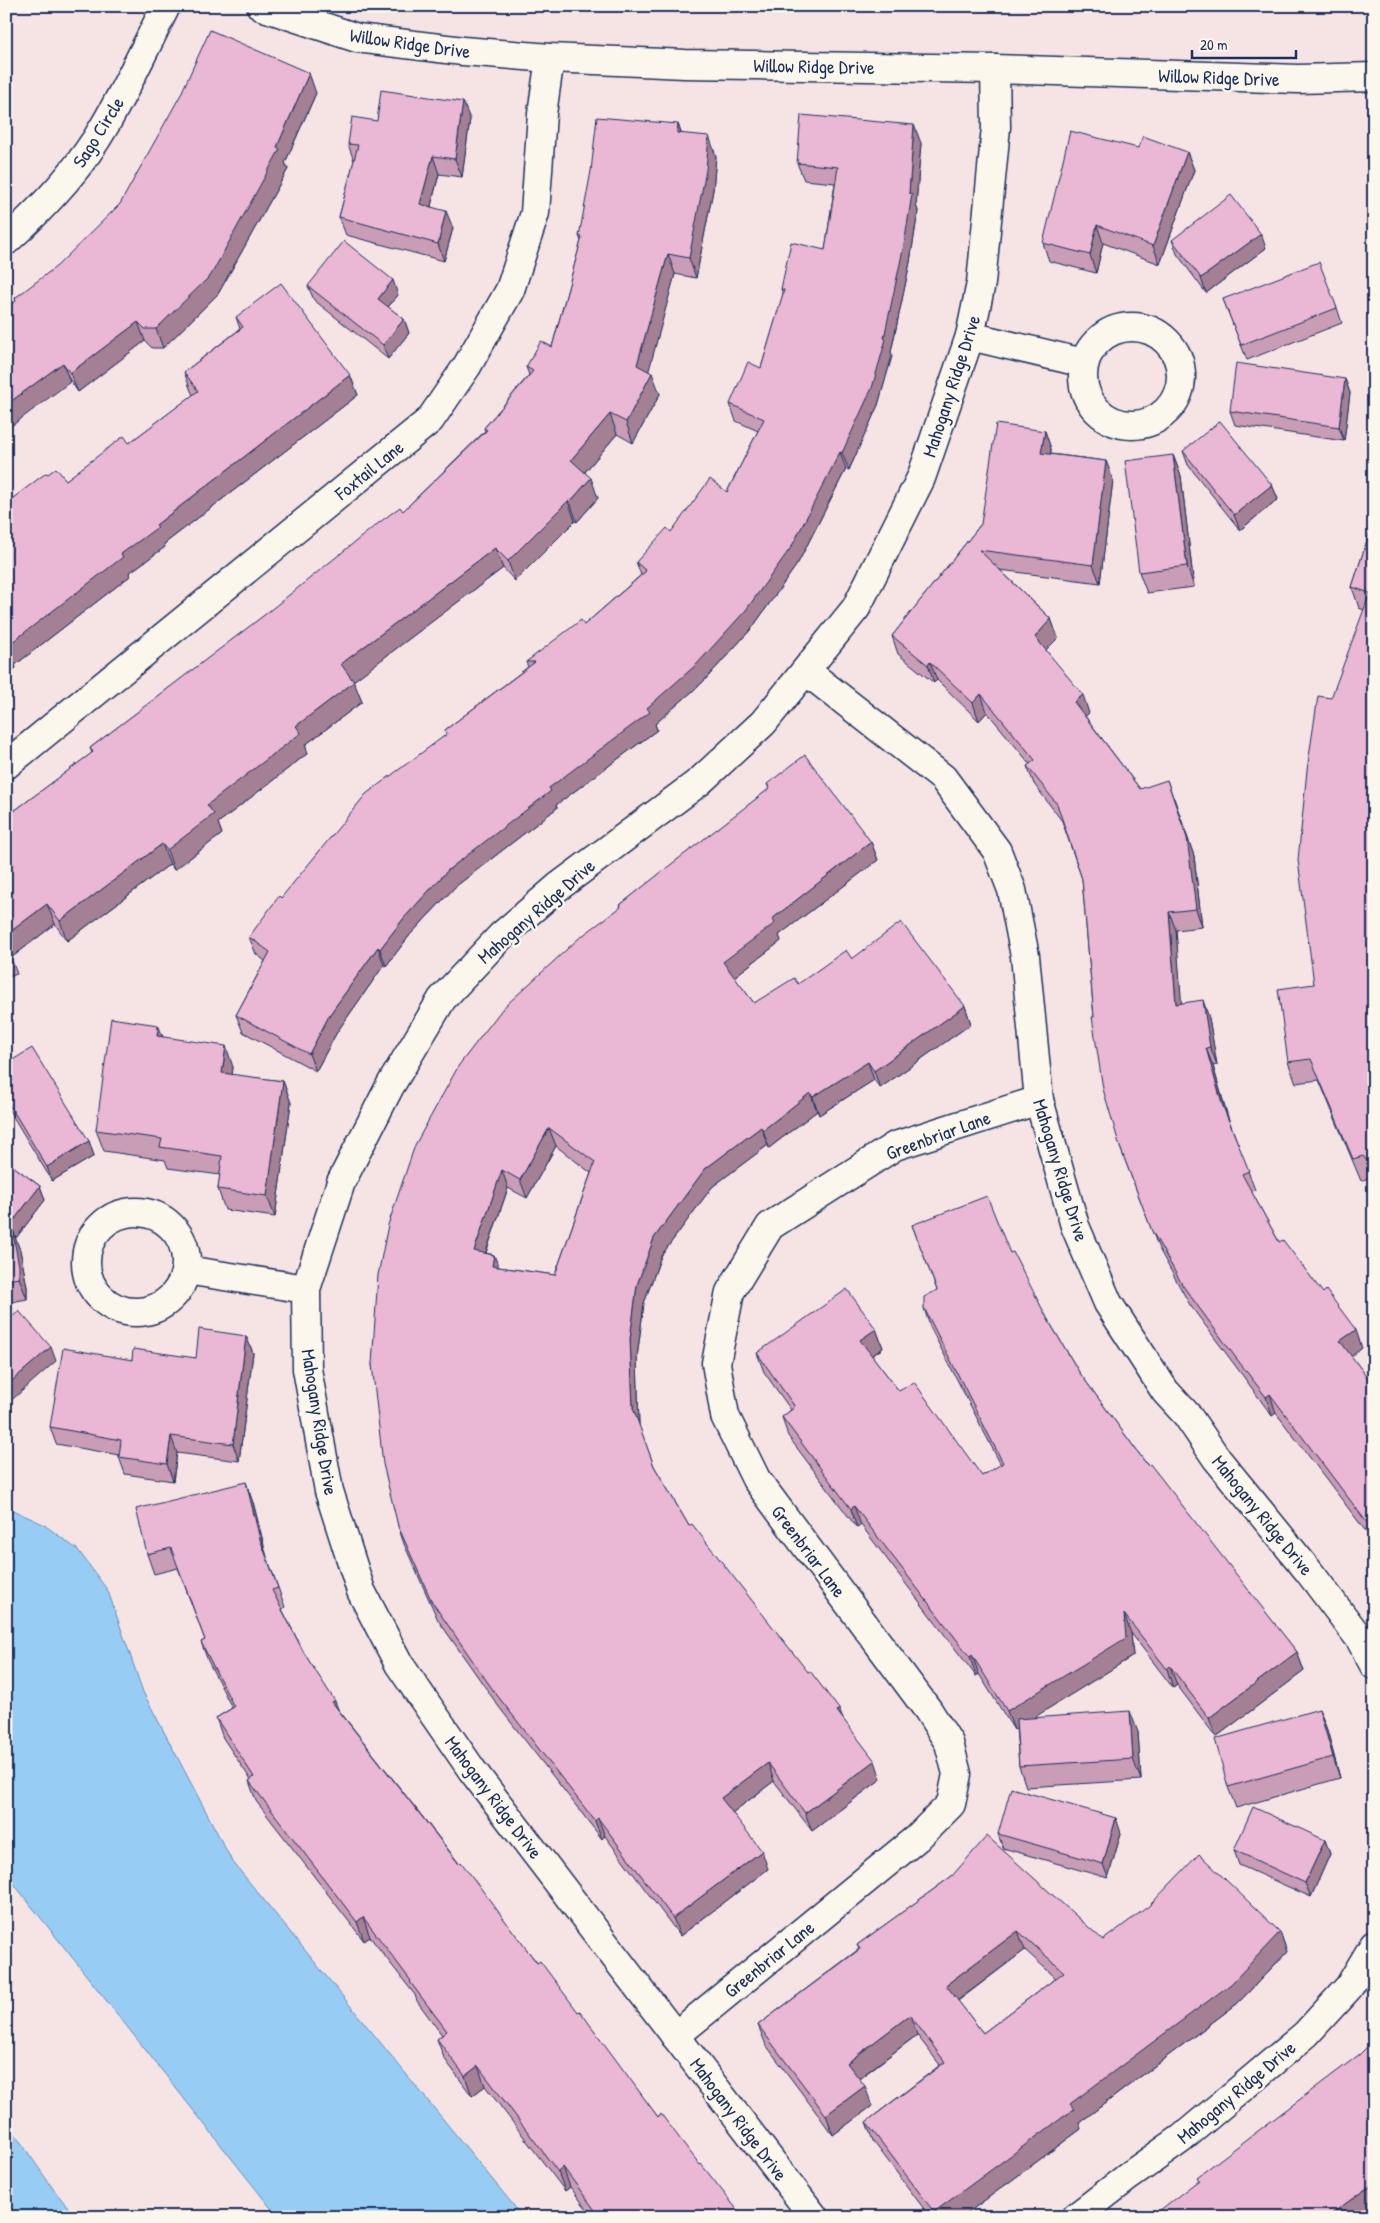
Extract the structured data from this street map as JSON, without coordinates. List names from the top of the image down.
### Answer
{
  "streets": {
    "street": [
      "Willow Ridge Drive",
      "Sago Circle",
      "Mahogany Ridge Drive",
      "Foxtail Lane",
      "Greenbriar Lane"
    ]
  },
  "crossings": [
    ["Willow Ridge Drive", "Mahogany Ridge Drive"],
    ["Willow Ridge Drive", "Foxtail Lane"],
    ["Mahogany Ridge Drive", "Greenbriar Lane"]
  ],
  "scale_bar": "20 m"
}
